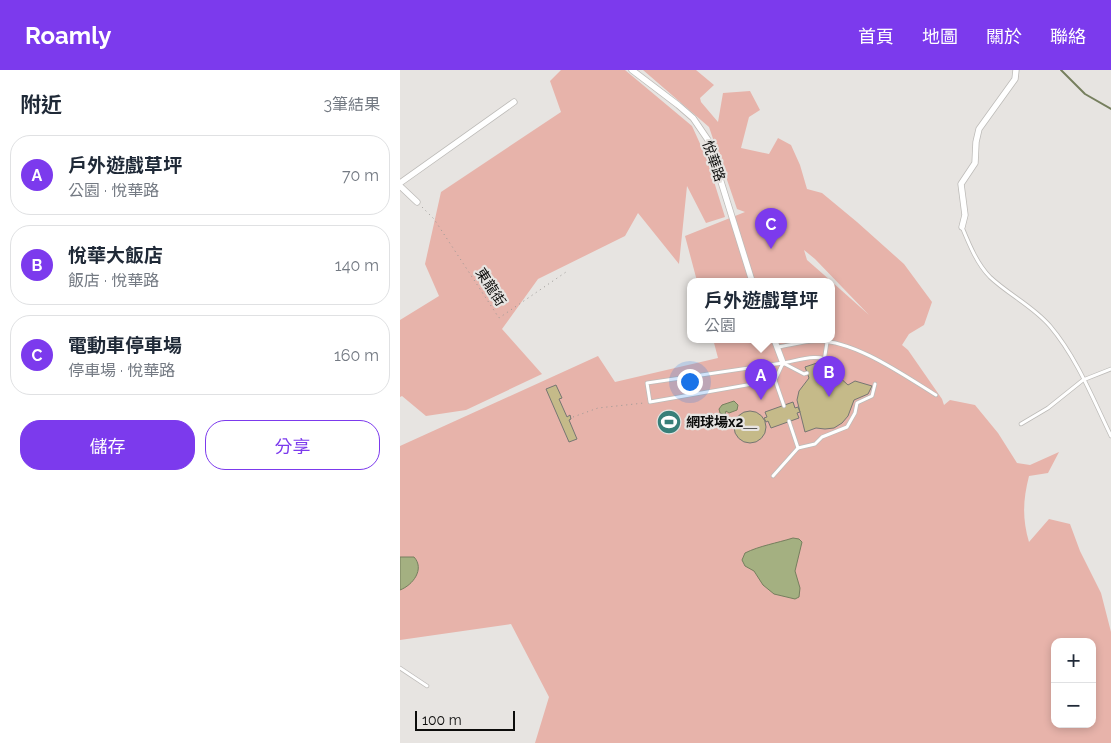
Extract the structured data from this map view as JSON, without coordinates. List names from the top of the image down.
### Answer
{
  "streets": {
    "street": ["悅華路"],
    "path": ["東龍街"]
  },
  "places": {
    "sports": ["網球場x2＿"]
  },
  "scale_bar": "100 m",
  "page": {
    "header": "Roamly",
    "nav": [
      "首頁",
      "地圖",
      "關於",
      "聯絡"
    ],
    "heading": ["附近", "3筆結果"],
    "list": [
      {
        "mark": "A",
        "name": "戶外遊戲草坪",
        "note": "公園 · 悅華路",
        "value": "70 m"
      },
      {
        "mark": "B",
        "name": "悅華大飯店",
        "note": "飯店 · 悅華路",
        "value": "140 m"
      },
      {
        "mark": "C",
        "name": "電動車停車場",
        "note": "停車場 · 悅華路",
        "value": "160 m"
      }
    ],
    "pins": ["C", "B", "A"],
    "popup": ["戶外遊戲草坪", "公園"],
    "buttons": ["儲存", "分享"],
    "map_buttons": ["+", "−"],
    "scale": "100 m"
  }
}
